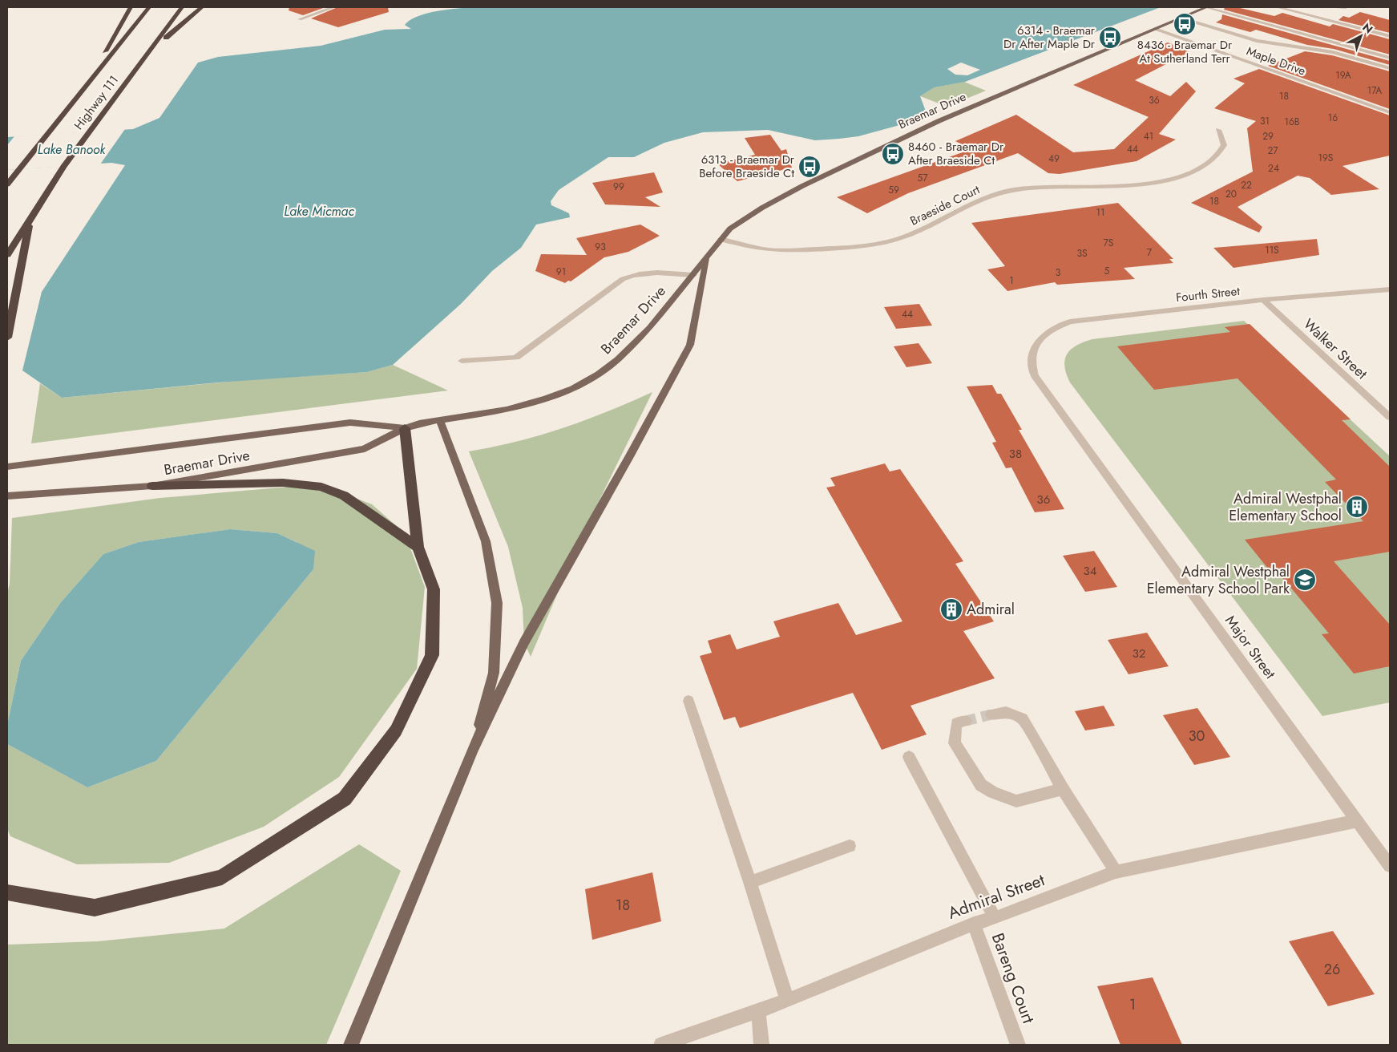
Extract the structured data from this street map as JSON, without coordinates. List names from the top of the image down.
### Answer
{
  "streets": {
    "highway": ["Highway 111"],
    "main road": ["Braemar Drive"],
    "street": [
      "Maple Drive",
      "Braeside Court",
      "Fourth Street",
      "Walker Street",
      "Major Street",
      "Admiral Street",
      "Bareng Court"
    ]
  },
  "crossings": [
    ["Maple Drive", "Braemar Drive"],
    ["Braemar Drive", "Braeside Court"],
    ["Fourth Street", "Walker Street"],
    ["Fourth Street", "Major Street"],
    ["Major Street", "Admiral Street"],
    ["Admiral Street", "Bareng Court"]
  ],
  "water": ["Lake Banook", "Lake Micmac"],
  "places": {
    "bus stop": [
      "8436 - Braemar Dr At Sutherland Terr",
      "6314 - Braemar Dr After Maple Dr",
      "8460 - Braemar Dr After Braeside Ct",
      "6313 - Braemar Dr Before Braeside Ct"
    ],
    "building": ["Admiral Westphal Elementary School", "Admiral"],
    "school or university": ["Admiral Westphal Elementary School Park"]
  },
  "house_numbers": [
    "19A",
    "17A",
    "18",
    "36",
    "16",
    "31",
    "16B",
    "41",
    "29",
    "44",
    "27",
    "19S",
    "49",
    "24",
    "57",
    "22",
    "99",
    "59",
    "20",
    "18",
    "11",
    "7S",
    "93",
    "11S",
    "7",
    "3S",
    "5",
    "91",
    "3",
    "1",
    "44",
    "38",
    "36",
    "34",
    "32",
    "30",
    "18",
    "26",
    "1"
  ],
  "north": "top right"
}
